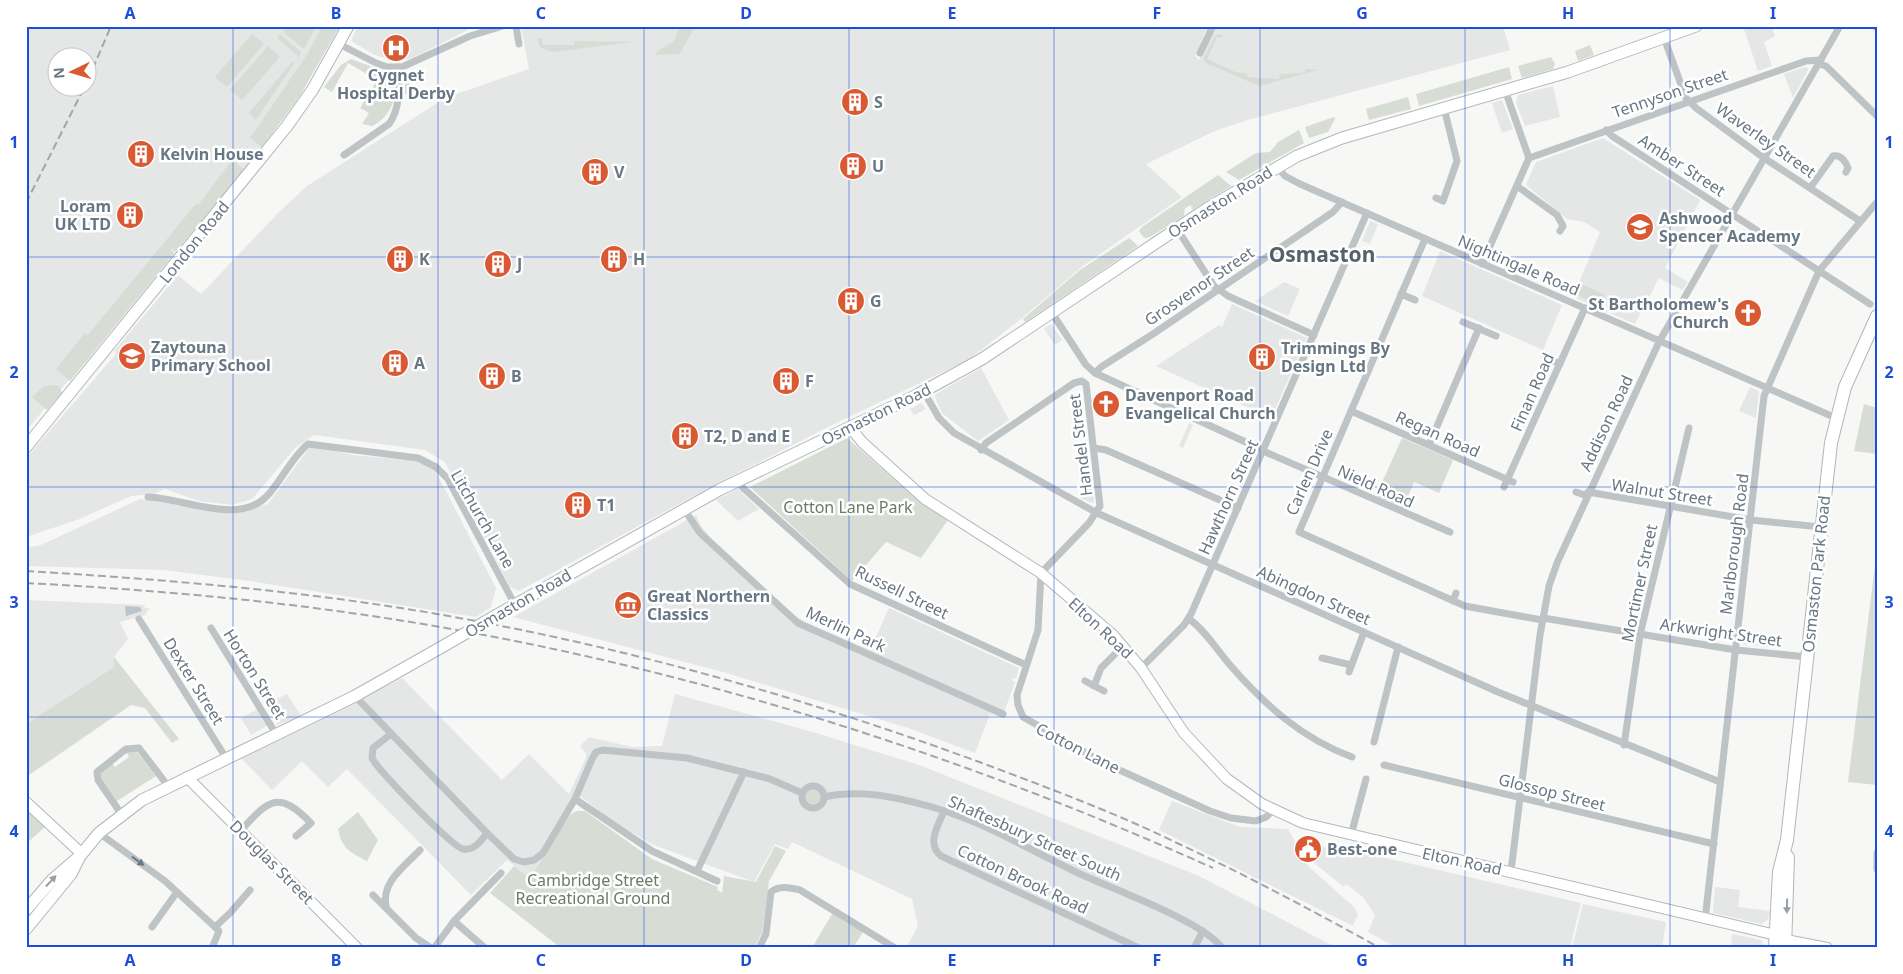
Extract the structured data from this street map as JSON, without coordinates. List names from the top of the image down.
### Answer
{
  "streets": {
    "highway": ["Osmaston Park Road"],
    "main road": ["Osmaston Road", "London Road"],
    "street": [
      "Tennyson Street",
      "Waverley Street",
      "Amber Street",
      "Nightingale Road",
      "Grosvenor Street",
      "Finan Road",
      "Addison Road",
      "Regan Road",
      "Handel Street",
      "Carlen Drive",
      "Nield Road",
      "Walnut Street",
      "Hawthorn Street",
      "Litchurch Lane",
      "Marlborough Road",
      "Mortimer Street",
      "Russell Street",
      "Abingdon Street",
      "Elton Road",
      "Merlin Park",
      "Arkwright Street",
      "Horton Street",
      "Dexter Street",
      "Cotton Lane",
      "Glossop Street",
      "Shaftesbury Street South",
      "Douglas Street",
      "Cotton Brook Road"
    ]
  },
  "crossings": [
    ["Tennyson Street", "Waverley Street"],
    ["Tennyson Street", "Amber Street"],
    ["Tennyson Street", "Addison Road"],
    ["Waverley Street", "Osmaston Road"],
    ["Waverley Street", "Addison Road"],
    ["Waverley Street", "Marlborough Road"],
    ["Amber Street", "Addison Road"],
    ["Amber Street", "Marlborough Road"],
    ["Osmaston Road", "Nightingale Road"],
    ["Osmaston Road", "Litchurch Lane"],
    ["Osmaston Road", "Russell Street"],
    ["Osmaston Road", "Abingdon Street"],
    ["Osmaston Road", "Merlin Park"],
    ["Osmaston Road", "Horton Street"],
    ["Osmaston Road", "Dexter Street"],
    ["Osmaston Road", "Douglas Street"],
    ["Nightingale Road", "Grosvenor Street"],
    ["Nightingale Road", "Finan Road"],
    ["Nightingale Road", "Addison Road"],
    ["Nightingale Road", "Carlen Drive"],
    ["Nightingale Road", "Hawthorn Street"],
    ["Nightingale Road", "Marlborough Road"],
    ["Nightingale Road", "Osmaston Park Road"],
    ["Grosvenor Street", "Nield Road"],
    ["Finan Road", "Regan Road"],
    ["Addison Road", "Carlen Drive"],
    ["Addison Road", "Walnut Street"],
    ["Addison Road", "Abingdon Street"],
    ["Addison Road", "Elton Road"],
    ["Addison Road", "Arkwright Street"],
    ["Addison Road", "Glossop Street"],
    ["Regan Road", "Carlen Drive"],
    ["Handel Street", "Abingdon Street"],
    ["Handel Street", "Elton Road"],
    ["Handel Street", "Cotton Lane"],
    ["Carlen Drive", "Nield Road"],
    ["Carlen Drive", "Arkwright Street"],
    ["Nield Road", "Hawthorn Street"],
    ["Walnut Street", "Marlborough Road"],
    ["Walnut Street", "Osmaston Park Road"],
    ["Walnut Street", "Mortimer Street"],
    ["Hawthorn Street", "Abingdon Street"],
    ["Hawthorn Street", "Elton Road"],
    ["Marlborough Road", "Abingdon Street"],
    ["Marlborough Road", "Elton Road"],
    ["Marlborough Road", "Arkwright Street"],
    ["Marlborough Road", "Glossop Street"],
    ["Osmaston Park Road", "Elton Road"],
    ["Osmaston Park Road", "Arkwright Street"],
    ["Mortimer Street", "Abingdon Street"],
    ["Mortimer Street", "Arkwright Street"],
    ["Russell Street", "Cotton Lane"],
    ["Elton Road", "Cotton Lane"],
    ["Shaftesbury Street South", "Cotton Brook Road"]
  ],
  "districts": ["Osmaston"],
  "parks": ["Cotton Lane Park", "Cambridge Street Recreational Ground"],
  "places": {
    "hospital": ["Cygnet Hospital Derby"],
    "building": [
      "S",
      "Kelvin House",
      "U",
      "V",
      "Loram UK LTD",
      "K",
      "H",
      "J",
      "G",
      "Trimmings By Design Ltd",
      "A",
      "B",
      "F",
      "T2, D and E",
      "T1"
    ],
    "school or university": ["Ashwood Spencer Academy", "Zaytouna Primary School"],
    "church": ["St Bartholomew's Church", "Davenport Road Evangelical Church"],
    "museum": ["Great Northern Classics"],
    "public building": ["Best-one"]
  },
  "north": "left",
  "grid": {
    "columns": [
      "A",
      "B",
      "C",
      "D",
      "E",
      "F",
      "G",
      "H",
      "I"
    ],
    "rows": [
      "1",
      "2",
      "3",
      "4"
    ]
  }
}
